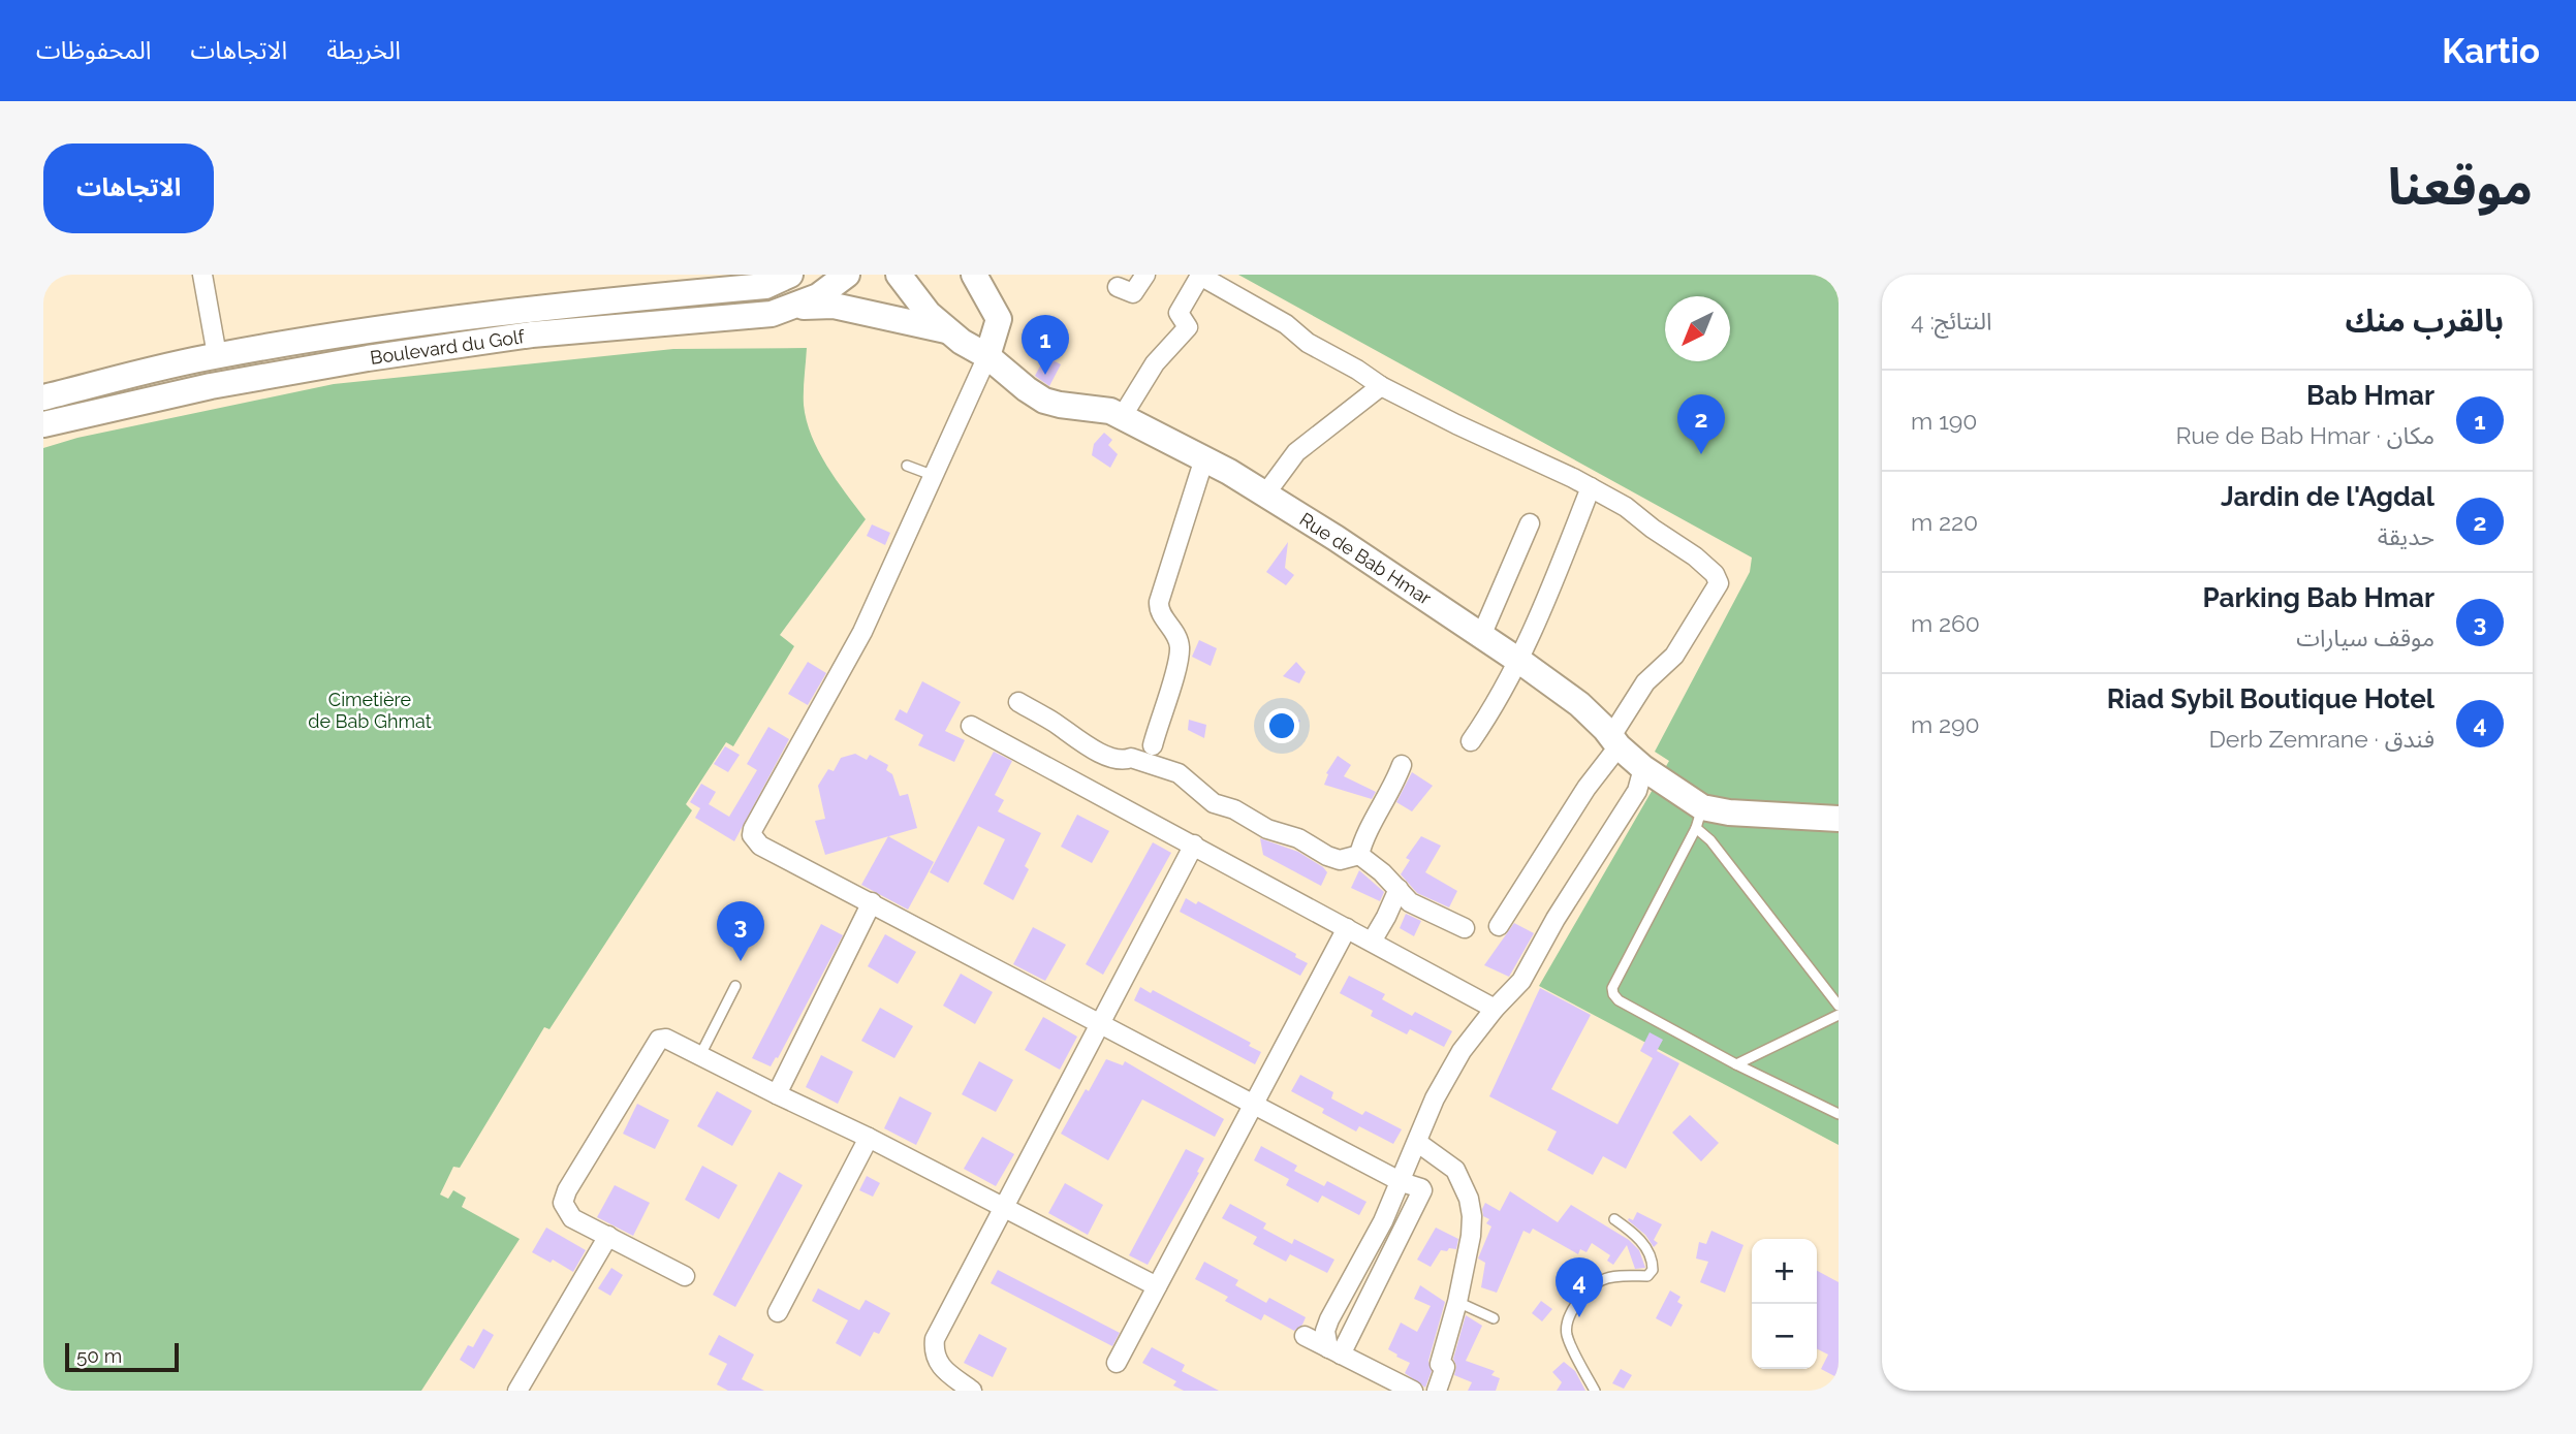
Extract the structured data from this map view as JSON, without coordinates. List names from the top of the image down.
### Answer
{
  "streets": {
    "main road": ["Boulevard du Golf", "Rue de Bab Hmar"]
  },
  "parks": ["Cimetière de Bab Ghmat"],
  "scale_bar": "50 m",
  "north": "bottom left",
  "page": {
    "header": "Kartio",
    "nav": ["الخريطة", "الاتجاهات", "المحفوظات"],
    "title": "موقعنا",
    "buttons": "الاتجاهات",
    "heading": ["بالقرب منك", "النتائج: 4"],
    "pins": [
      "1",
      "2",
      "3",
      "4"
    ],
    "list": [
      {
        "mark": "1",
        "name": "Bab Hmar",
        "note": "مكان · Rue de Bab Hmar",
        "value": "190 m"
      },
      {
        "mark": "2",
        "name": "Jardin de l'Agdal",
        "note": "حديقة",
        "value": "220 m"
      },
      {
        "mark": "3",
        "name": "Parking Bab Hmar",
        "note": "موقف سيارات",
        "value": "260 m"
      },
      {
        "mark": "4",
        "name": "Riad Sybil Boutique Hotel",
        "note": "فندق · Derb Zemrane",
        "value": "290 m"
      }
    ],
    "map_buttons": ["+", "−"],
    "scale": "50 m"
  }
}
